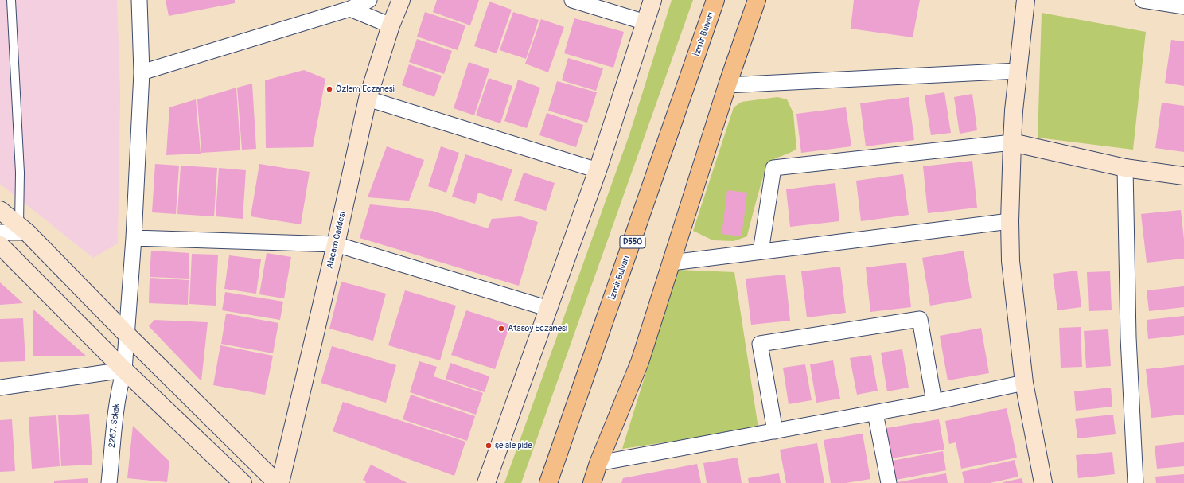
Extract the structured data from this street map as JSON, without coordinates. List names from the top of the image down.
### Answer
{
  "streets": {
    "highway": ["İzmir Bulvarı", "D550"],
    "street": ["Alaçam Caddesi", "2267. Sokak"]
  },
  "places": ["Özlem Eczanesi", "Atasoy Eczanesi", "şelale pide"]
}
